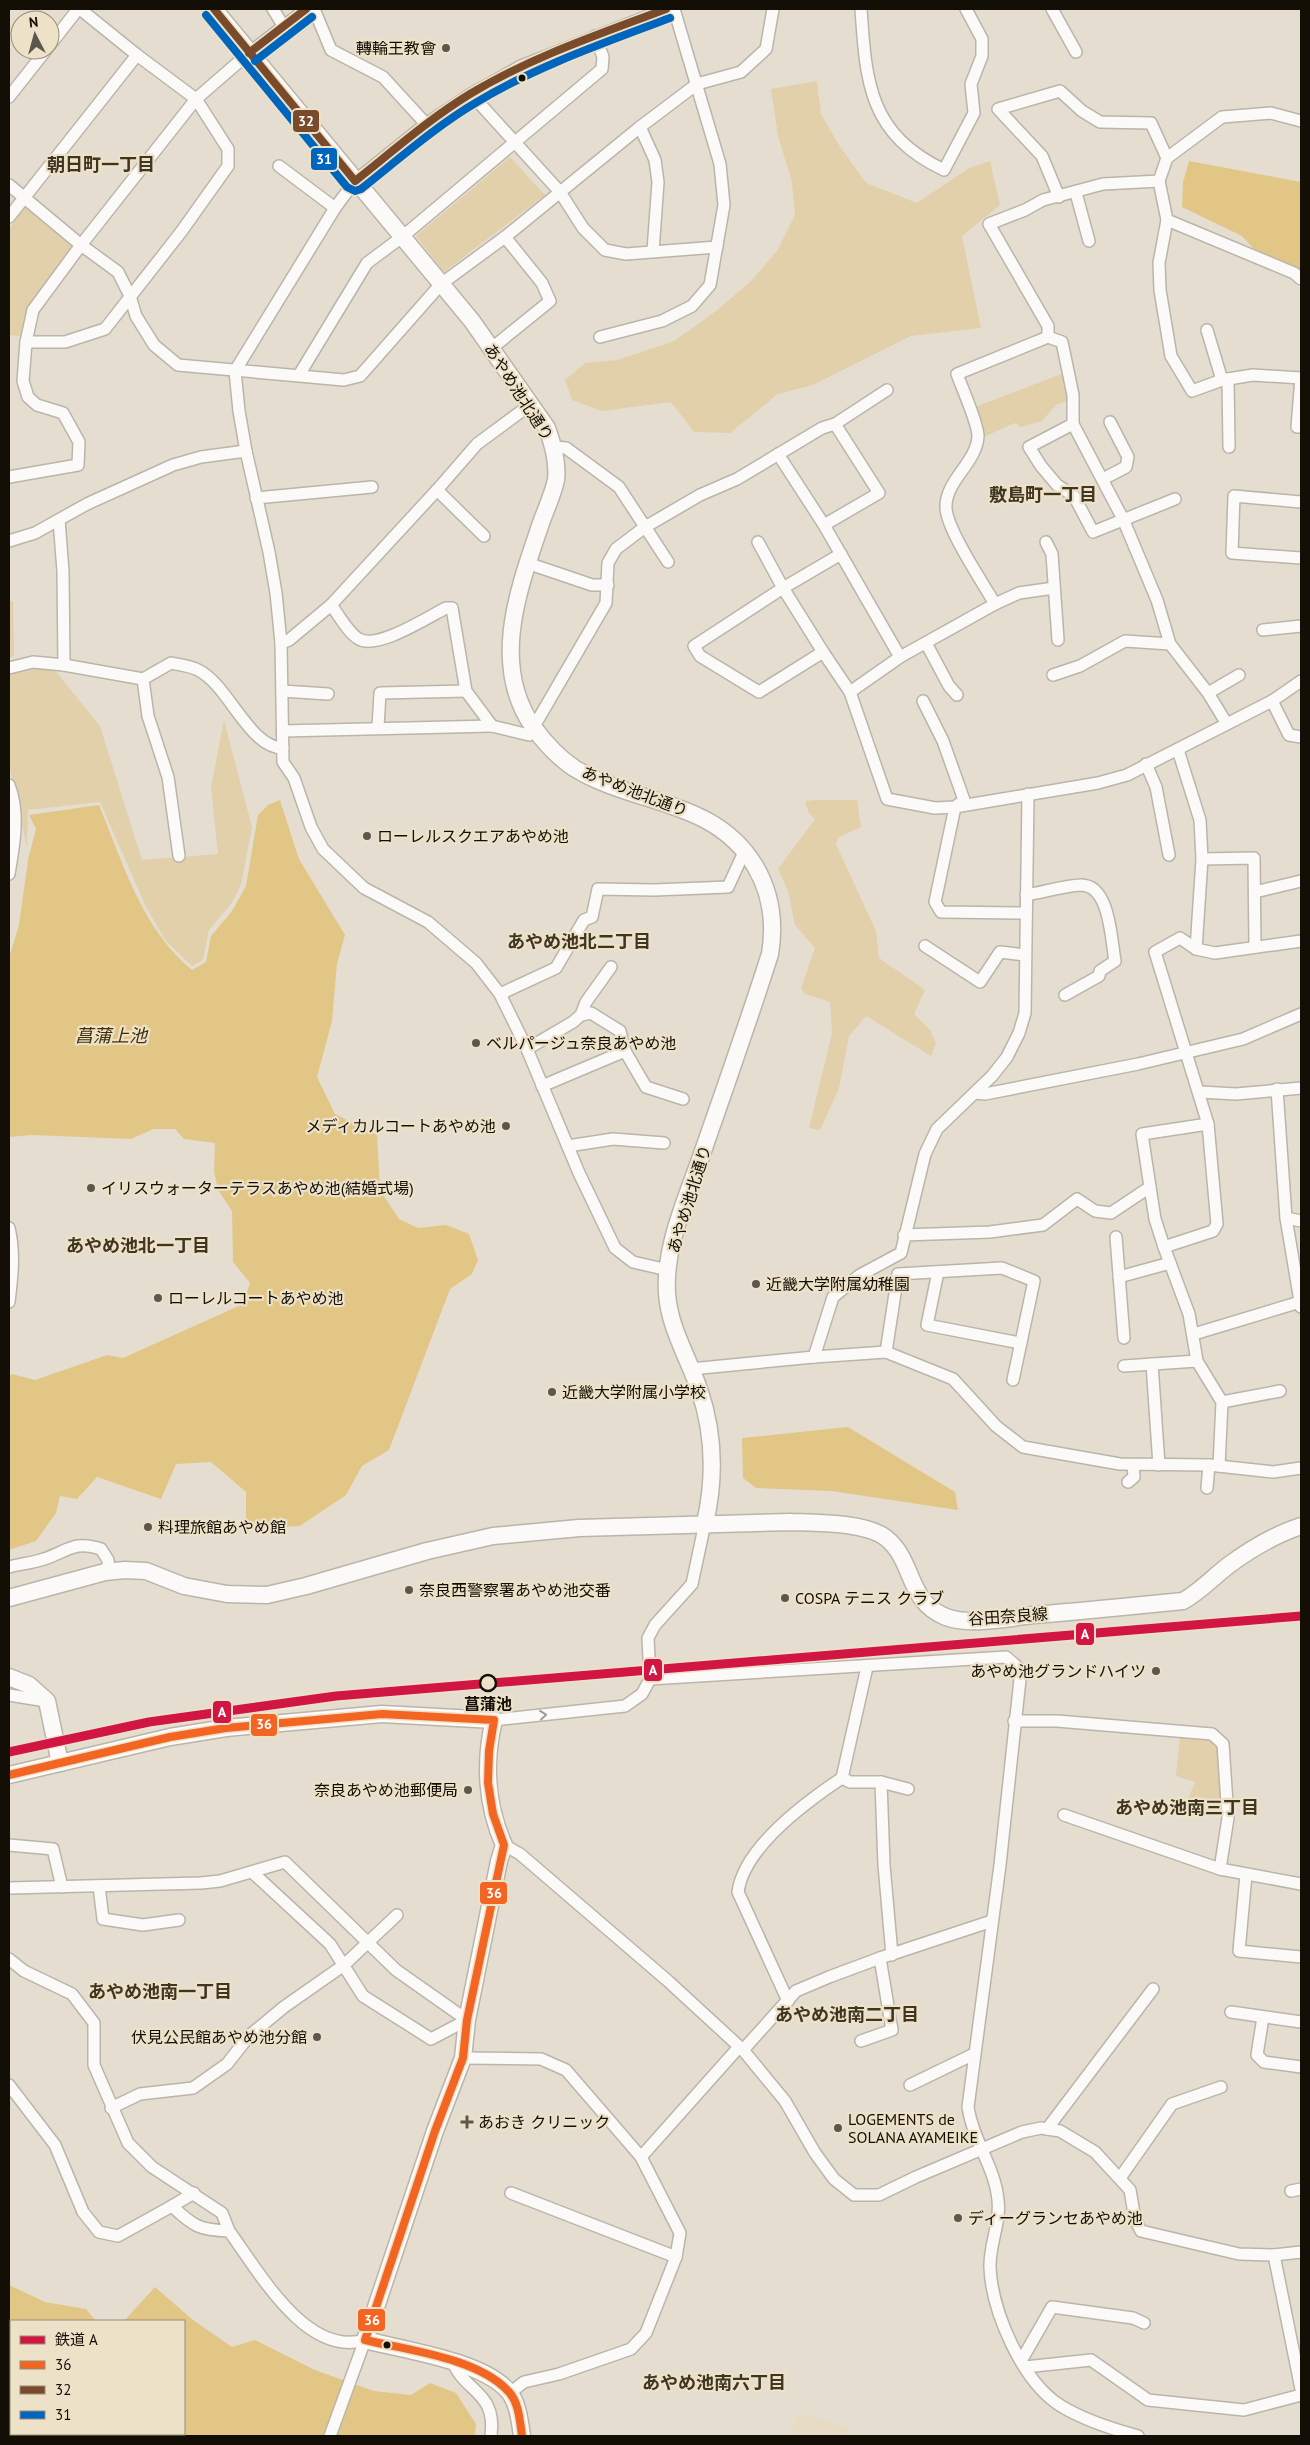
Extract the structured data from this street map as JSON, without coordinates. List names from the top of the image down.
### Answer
{
  "streets": {
    "street": ["あやめ池北通り", "谷田奈良線"]
  },
  "crossings": [
    ["あやめ池北通り", "谷田奈良線"]
  ],
  "districts": [
    "朝日町一丁目",
    "敷島町一丁目",
    "あやめ池北二丁目",
    "あやめ池北一丁目",
    "あやめ池南三丁目",
    "あやめ池南一丁目",
    "あやめ池南二丁目",
    "あやめ池南六丁目"
  ],
  "water": ["菖蒲上池"],
  "places": {
    "other": [
      "轉輪王教會",
      "ローレルスクエアあやめ池",
      "ベルパージュ奈良あやめ池",
      "メディカルコートあやめ池",
      "イリスウォーターテラスあやめ池(結婚式場)",
      "近畿大学附属幼稚園",
      "ローレルコートあやめ池",
      "近畿大学附属小学校",
      "料理旅館あやめ館",
      "奈良西警察署あやめ池交番",
      "COSPA テニス クラブ",
      "あやめ池グランドハイツ",
      "菖蒲池",
      "奈良あやめ池郵便局",
      "伏見公民館あやめ池分館",
      "LOGEMENTS de SOLANA AYAMEIKE",
      "ディーグランセあやめ池"
    ],
    "health": ["あおき クリニック"]
  },
  "lines": [
    "transit line 32",
    "transit line 31",
    "rail line A",
    "transit line 36"
  ],
  "legend": [
    "鉄道 A",
    "36",
    "32",
    "31"
  ],
  "north": "top"
}
